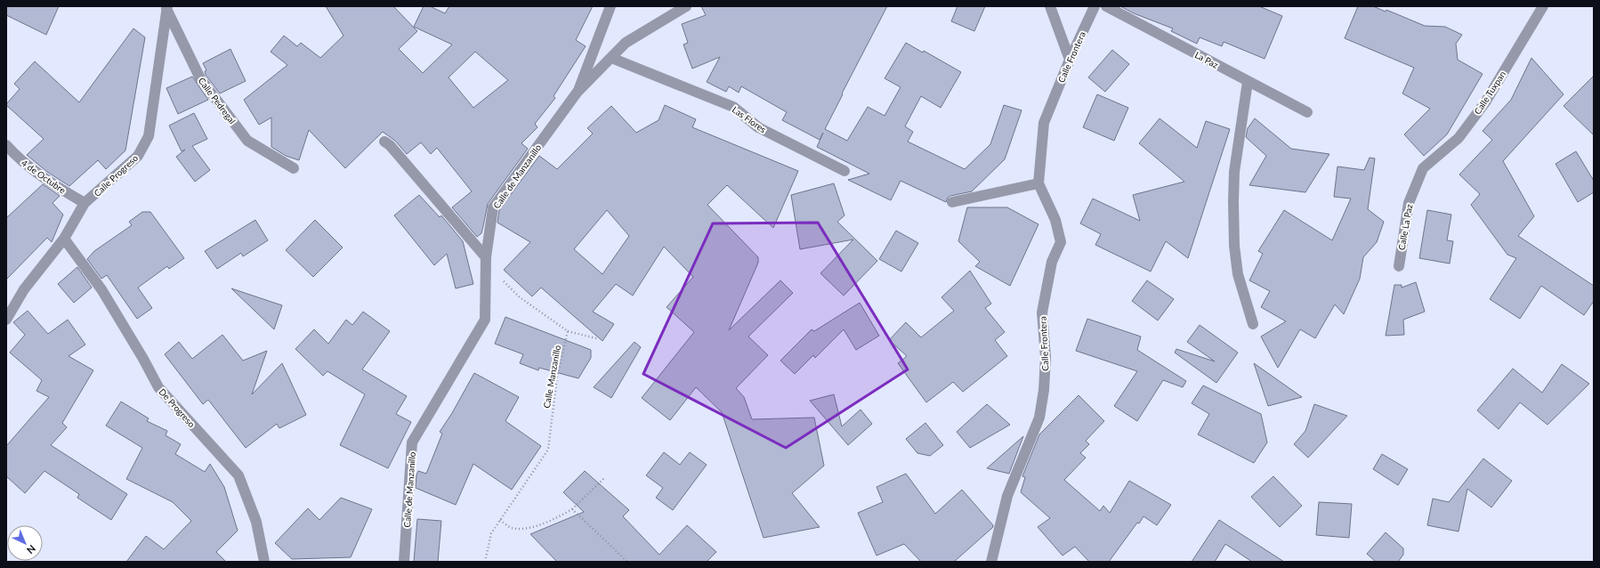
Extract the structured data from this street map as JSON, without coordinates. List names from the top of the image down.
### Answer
{
  "streets": {
    "street": [
      "Calle Frontera",
      "La Paz",
      "Calle Tuxpan",
      "Calle Pedregal",
      "Las Flores",
      "Calle Progreso",
      "4 de Octubre",
      "Calle de Manzanillo",
      "Calle La Paz",
      "De Progreso"
    ],
    "path": ["Calle Manzanillo"]
  },
  "crossings": [
    ["Calle Tuxpan", "Calle La Paz"],
    ["Calle Pedregal", "Calle Progreso"],
    ["Las Flores", "Calle de Manzanillo"],
    ["Calle Progreso", "4 de Octubre"],
    ["Calle Progreso", "De Progreso"]
  ],
  "north": "bottom right"
}
